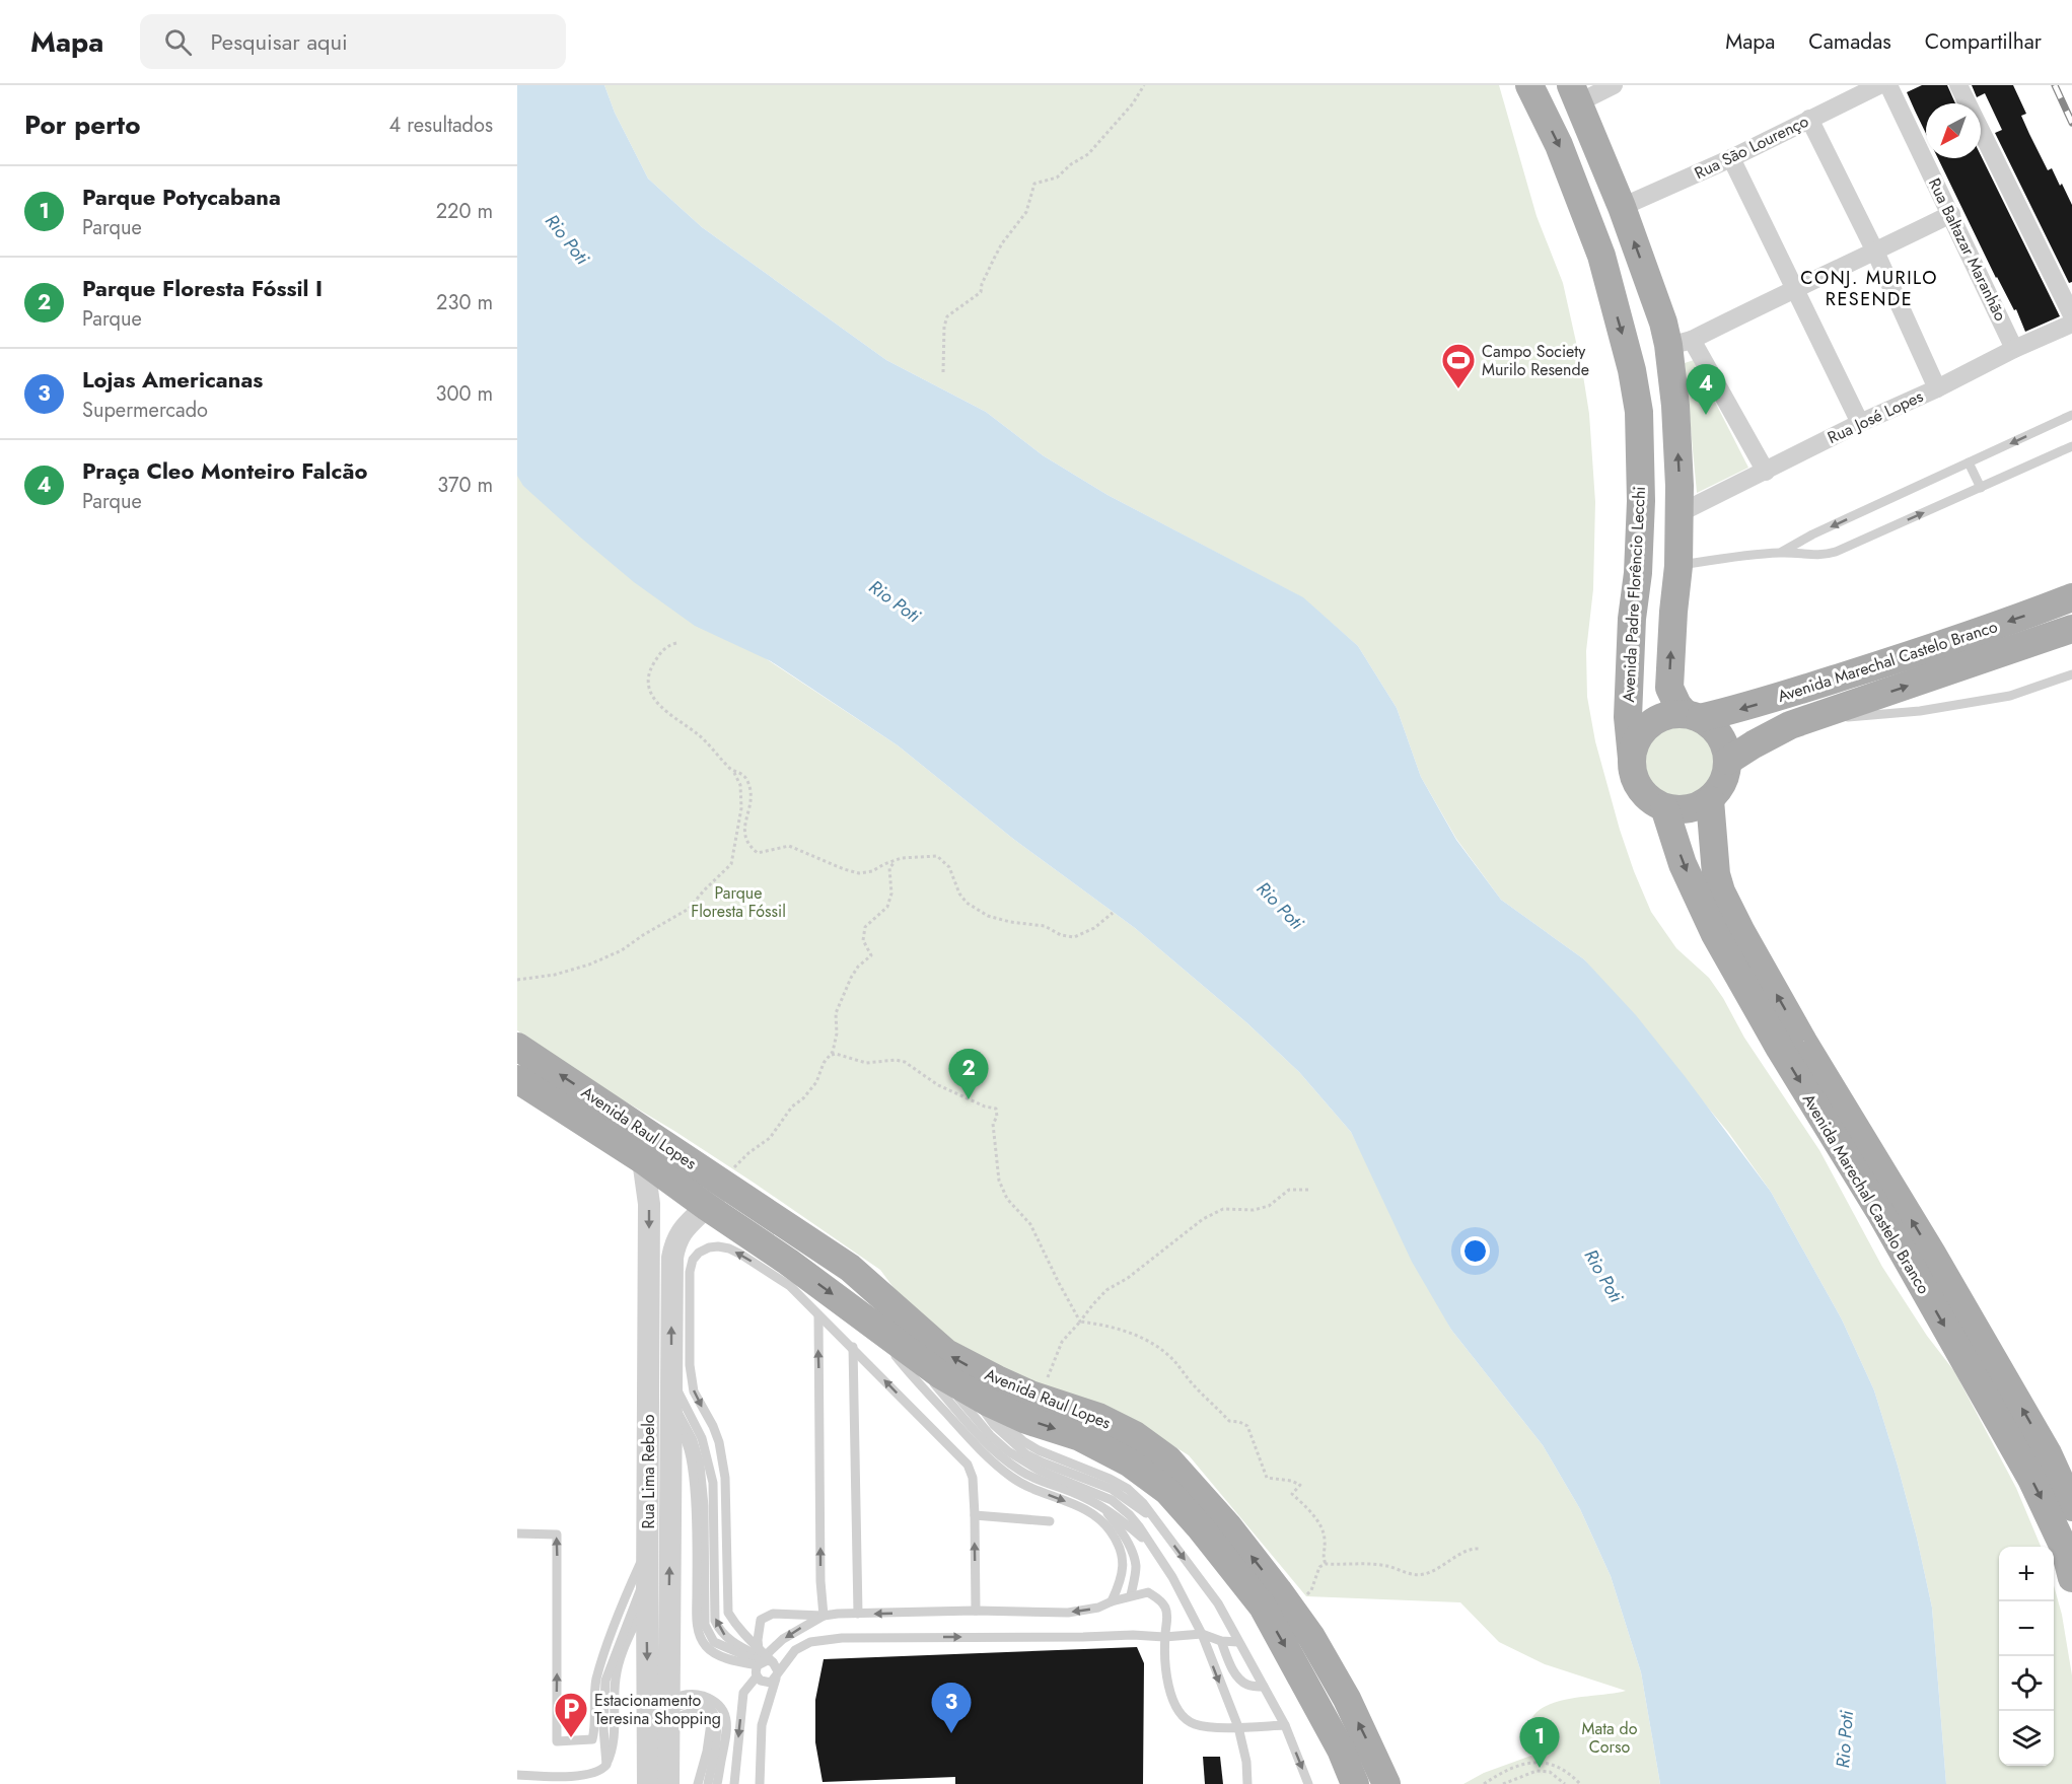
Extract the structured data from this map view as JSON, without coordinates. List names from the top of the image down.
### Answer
{
  "streets": {
    "main road": ["Avenida Padre Florêncio Lecchi", "Avenida Marechal Castelo Branco", "Avenida Raul Lopes"],
    "street": [
      "Rua São Lourenço",
      "Rua Baltazar Maranhão",
      "Rua José Lopes",
      "Rua Lima Rebelo"
    ]
  },
  "crossings": [
    ["Rua Baltazar Maranhão", "Rua José Lopes"],
    ["Avenida Padre Florêncio Lecchi", "Avenida Marechal Castelo Branco"],
    ["Avenida Raul Lopes", "Rua Lima Rebelo"]
  ],
  "districts": ["CONJ. MURILO RESENDE"],
  "water": ["Rio Poti"],
  "parks": ["Parque Floresta Fóssil", "Mata do Corso"],
  "places": {
    "sports": ["Campo Society Murilo Resende"],
    "parking": ["Estacionamento Teresina Shopping"]
  },
  "north": "bottom left",
  "page": {
    "header": "Mapa",
    "search": "Pesquisar aqui",
    "nav": ["Mapa", "Camadas", "Compartilhar"],
    "heading": ["Por perto", "4 resultados"],
    "list": [
      {
        "mark": "1",
        "name": "Parque Potycabana",
        "note": "Parque",
        "value": "220 m"
      },
      {
        "mark": "2",
        "name": "Parque Floresta Fóssil I",
        "note": "Parque",
        "value": "230 m"
      },
      {
        "mark": "3",
        "name": "Lojas Americanas",
        "note": "Supermercado",
        "value": "300 m"
      },
      {
        "mark": "4",
        "name": "Praça Cleo Monteiro Falcão",
        "note": "Parque",
        "value": "370 m"
      }
    ],
    "pins": [
      "4",
      "2",
      "3",
      "1"
    ],
    "map_buttons": ["+", "−"]
  }
}
